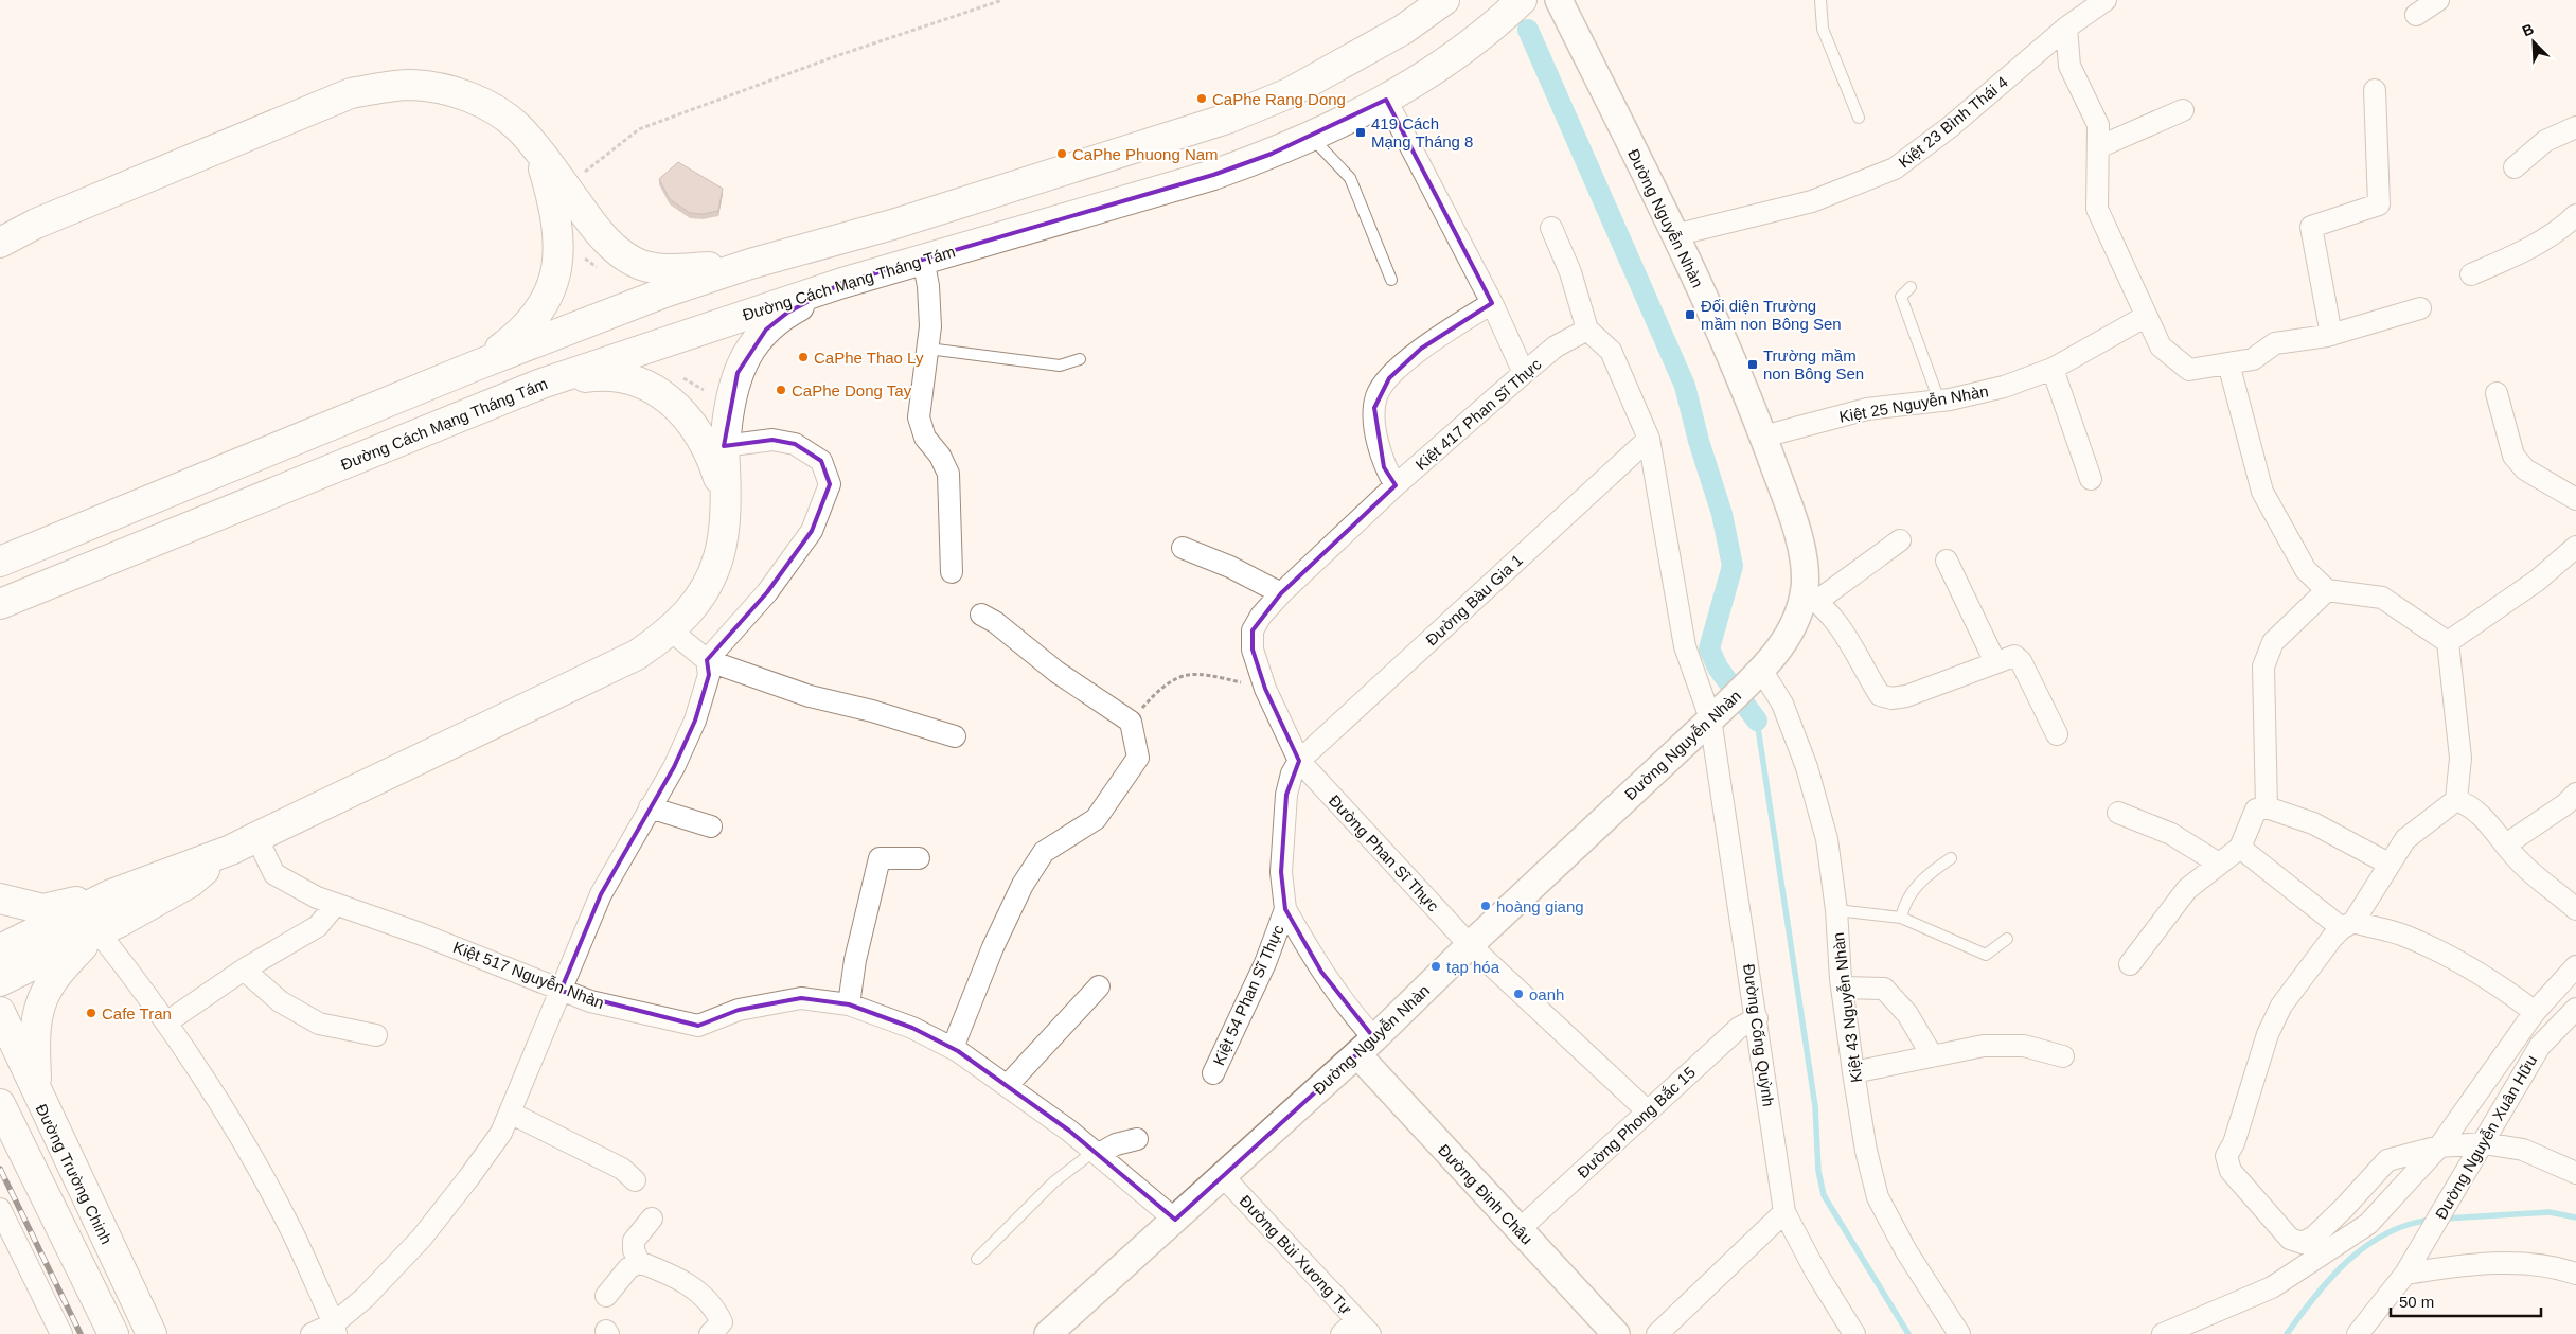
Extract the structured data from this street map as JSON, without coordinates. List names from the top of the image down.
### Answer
{
  "streets": {
    "highway": ["Đường Cách Mạng Tháng Tám", "Đường Trường Chinh"],
    "street": [
      "Kiệt 23 Bình Thái 4",
      "Đường Nguyễn Nhàn",
      "Kiệt 25 Nguyễn Nhàn",
      "Kiệt 417 Phan Sĩ Thực",
      "Đường Bàu Gia 1",
      "Đường Phan Sĩ Thực",
      "Kiệt 517 Nguyễn Nhàn",
      "Kiệt 54 Phan Sĩ Thực",
      "Kiệt 43 Nguyễn Nhàn",
      "Đường Cống Quỳnh",
      "Đường Phong Bắc 15",
      "Đường Nguyễn Xuân Hữu",
      "Đường Đinh Châu",
      "Đường Bùi Xương Tự"
    ]
  },
  "crossings": [
    ["Kiệt 23 Bình Thái 4", "Đường Nguyễn Nhàn"],
    ["Đường Nguyễn Nhàn", "Kiệt 25 Nguyễn Nhàn"],
    ["Đường Nguyễn Nhàn", "Đường Phan Sĩ Thực"],
    ["Đường Nguyễn Nhàn", "Kiệt 517 Nguyễn Nhàn"],
    ["Đường Nguyễn Nhàn", "Kiệt 43 Nguyễn Nhàn"],
    ["Đường Nguyễn Nhàn", "Đường Cống Quỳnh"],
    ["Đường Nguyễn Nhàn", "Đường Đinh Châu"],
    ["Đường Nguyễn Nhàn", "Đường Bùi Xương Tự"],
    ["Kiệt 417 Phan Sĩ Thực", "Đường Bàu Gia 1"],
    ["Kiệt 417 Phan Sĩ Thực", "Đường Phan Sĩ Thực"],
    ["Kiệt 417 Phan Sĩ Thực", "Kiệt 54 Phan Sĩ Thực"],
    ["Đường Bàu Gia 1", "Đường Phan Sĩ Thực"],
    ["Đường Bàu Gia 1", "Kiệt 54 Phan Sĩ Thực"],
    ["Đường Bàu Gia 1", "Đường Cống Quỳnh"],
    ["Đường Phan Sĩ Thực", "Kiệt 54 Phan Sĩ Thực"],
    ["Đường Phan Sĩ Thực", "Đường Phong Bắc 15"],
    ["Đường Cống Quỳnh", "Đường Phong Bắc 15"],
    ["Đường Phong Bắc 15", "Đường Đinh Châu"]
  ],
  "places": {
    "other": [
      "CaPhe Rang Dong",
      "CaPhe Phuong Nam",
      "CaPhe Thao Ly",
      "CaPhe Dong Tay",
      "hoàng giang",
      "tạp hóa",
      "oanh",
      "Cafe Tran"
    ],
    "transit": ["419 Cách Mạng Tháng 8", "Đối diện Trường mầm non Bông Sen", "Trường mầm non Bông Sen"]
  },
  "scale_bar": "50 m",
  "north": "top left"
}
